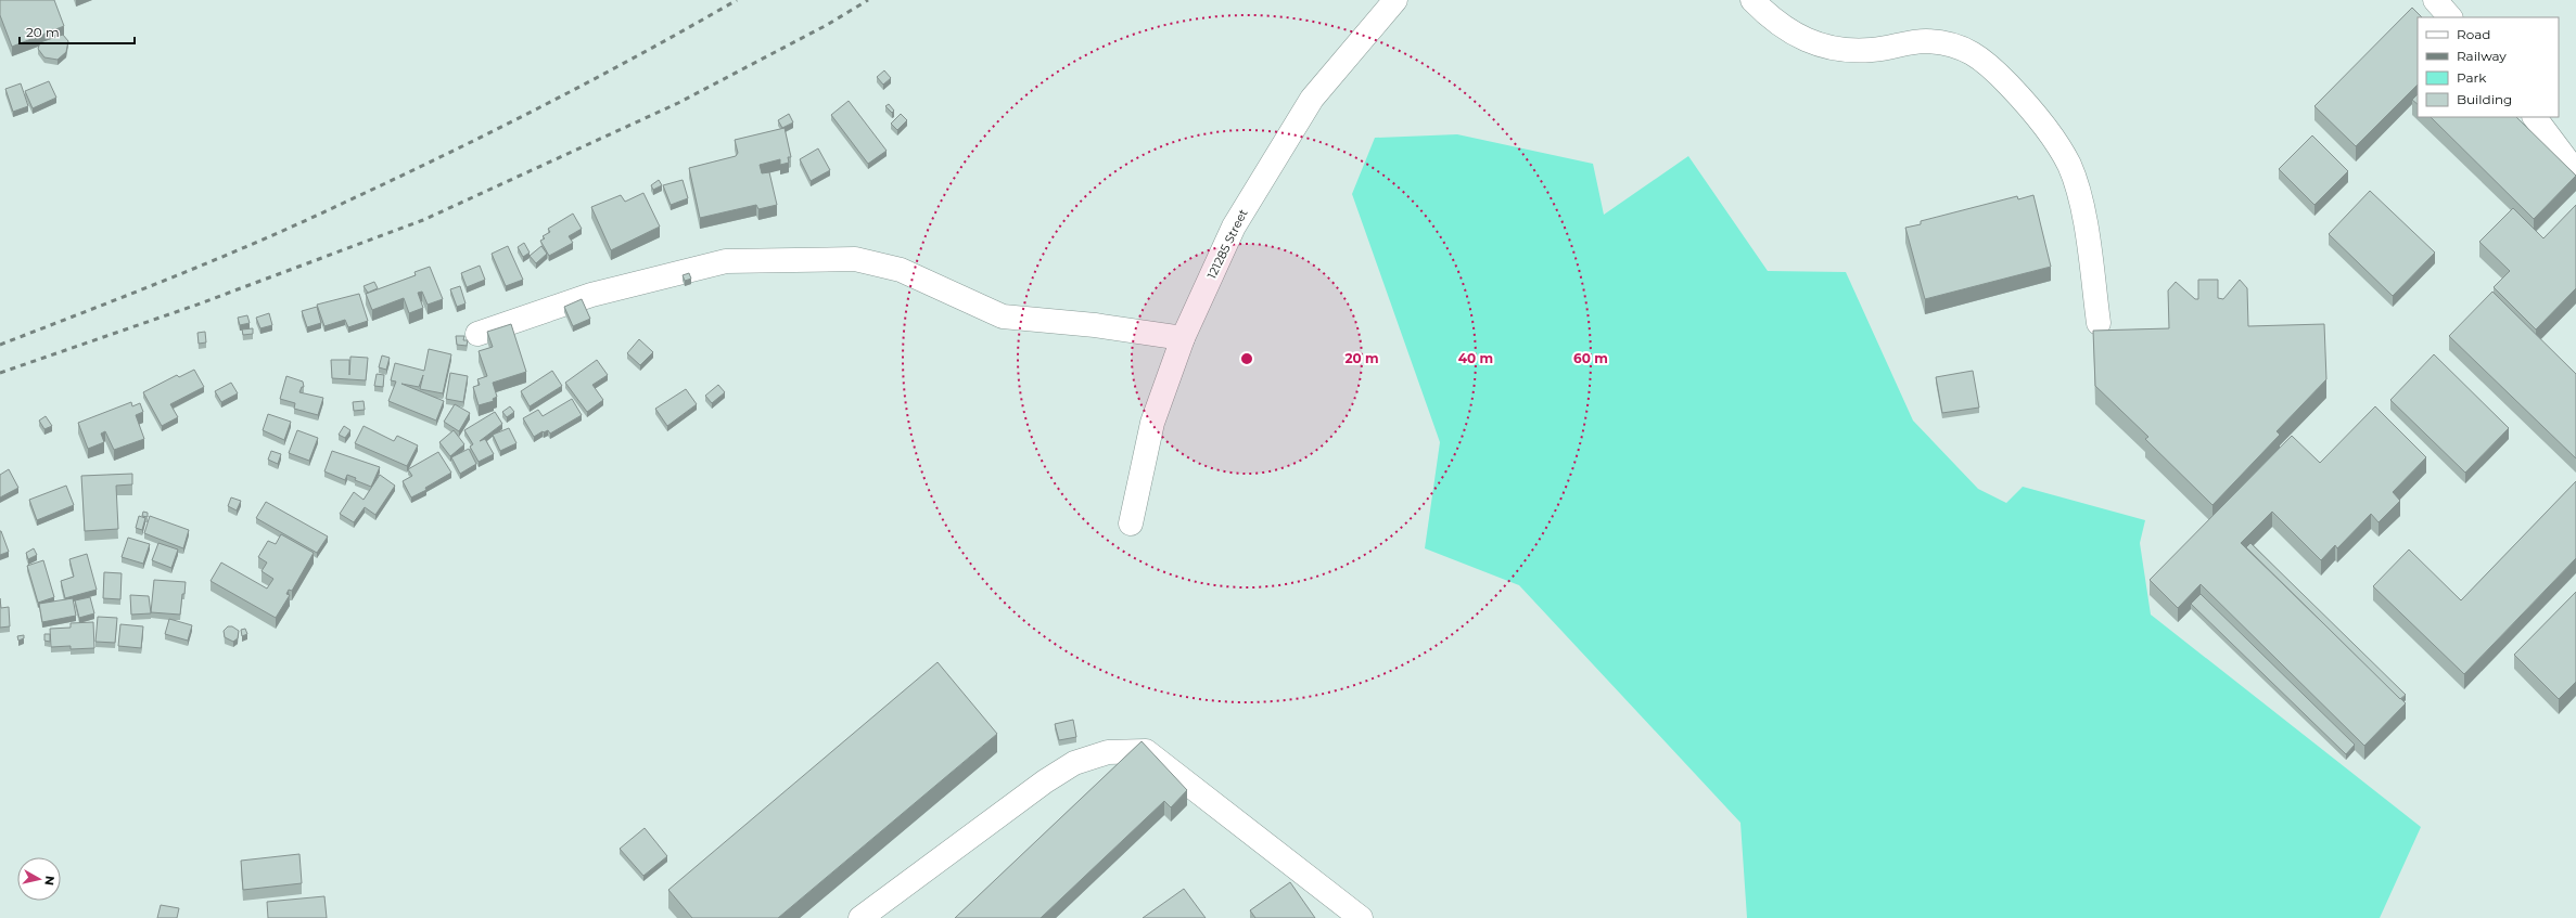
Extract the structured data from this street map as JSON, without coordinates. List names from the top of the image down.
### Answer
{
  "streets": {
    "street": ["121285 Street"]
  },
  "legend": [
    "Road",
    "Railway",
    "Park",
    "Building"
  ],
  "scale_bar": "20 m",
  "north": "right",
  "rings": ["20 m", "40 m", "60 m"]
}
